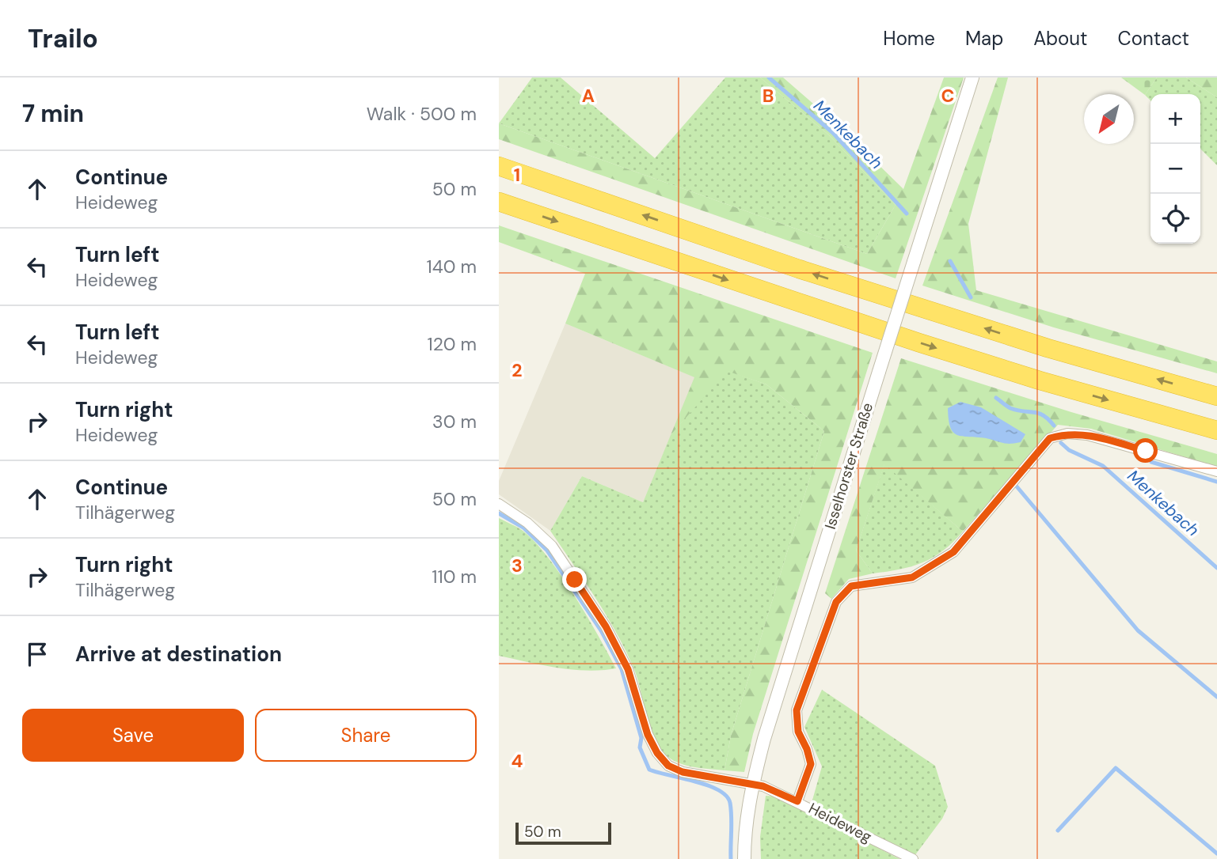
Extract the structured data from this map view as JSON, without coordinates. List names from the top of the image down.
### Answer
{
  "streets": {
    "street": ["Isselhorster Straße", "Heideweg"]
  },
  "crossings": [
    ["Isselhorster Straße", "Heideweg"]
  ],
  "water": ["Menkebach"],
  "scale_bar": "50 m",
  "north": "bottom left",
  "page": {
    "header": "Trailo",
    "nav": [
      "Home",
      "Map",
      "About",
      "Contact"
    ],
    "heading": ["7 min", "Walk · 500 m"],
    "map_buttons": ["+", "−"],
    "list": [
      ["Continue", "Heideweg", "50 m"],
      ["Turn left", "Heideweg", "140 m"],
      ["Turn left", "Heideweg", "120 m"],
      ["Turn right", "Heideweg", "30 m"],
      ["Continue", "Tilhägerweg", "50 m"],
      ["Turn right", "Tilhägerweg", "110 m"],
      "Arrive at destination"
    ],
    "buttons": ["Save", "Share"],
    "scale": "50 m"
  },
  "grid": {
    "columns": ["A", "B", "C"],
    "rows": [
      "1",
      "2",
      "3",
      "4"
    ]
  }
}
